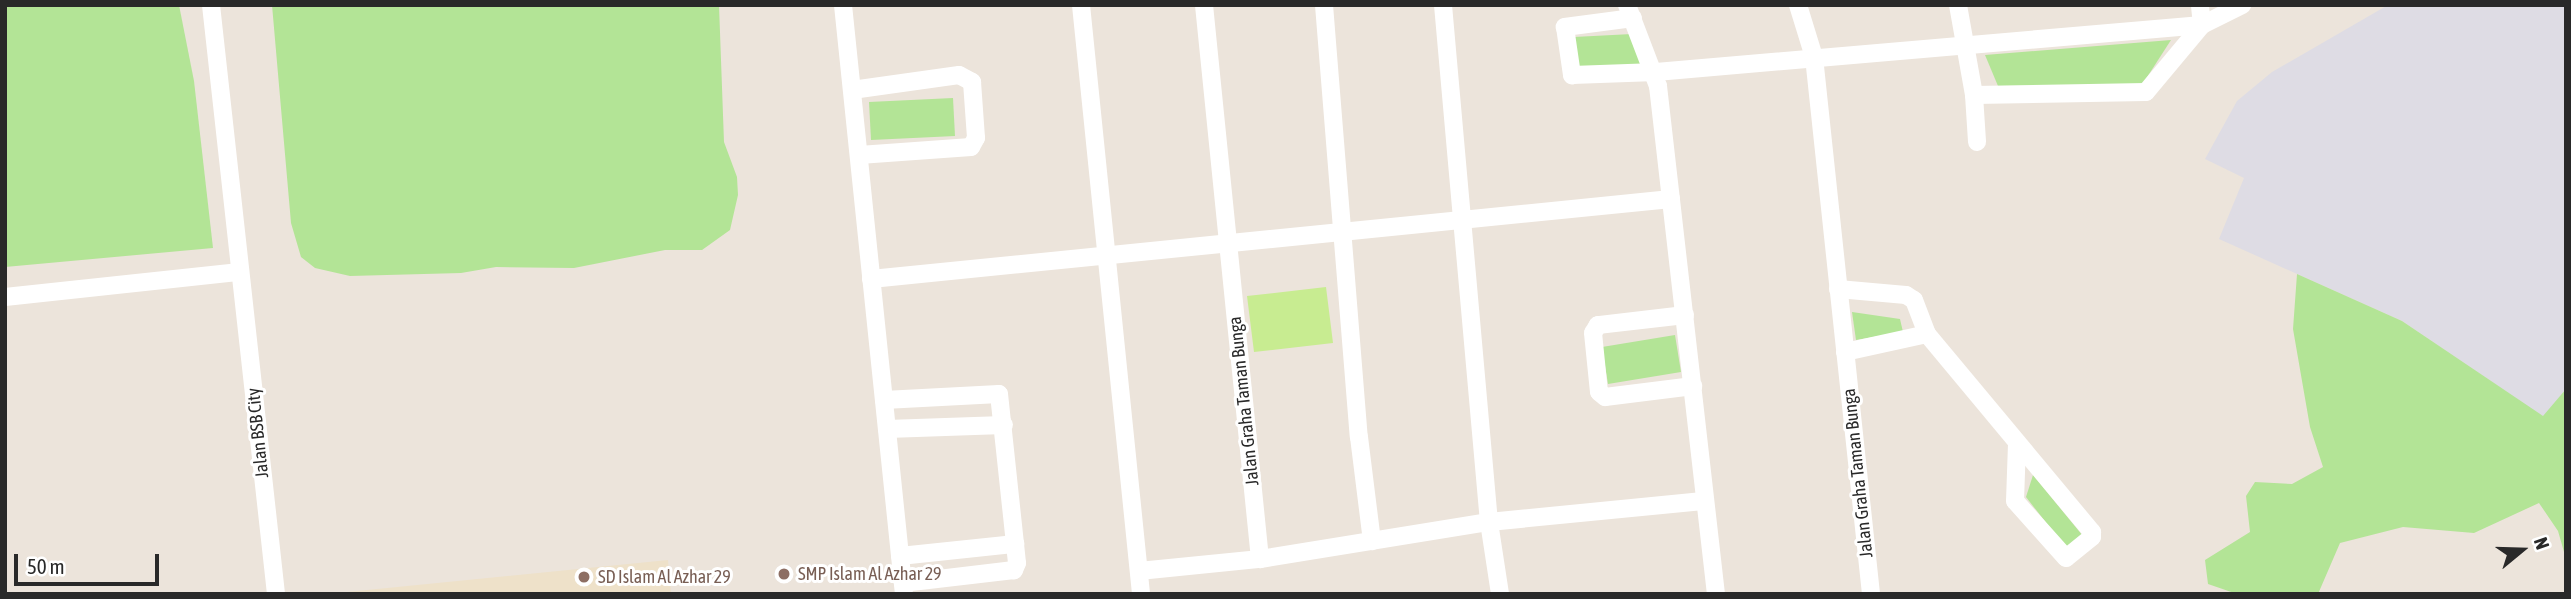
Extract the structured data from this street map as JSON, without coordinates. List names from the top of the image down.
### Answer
{
  "streets": {
    "street": ["Jalan Graha Taman Bunga", "Jalan BSB City"]
  },
  "places": ["SMP Islam Al Azhar 29", "SD Islam Al Azhar 29"],
  "scale_bar": "50 m",
  "north": "right"
}
